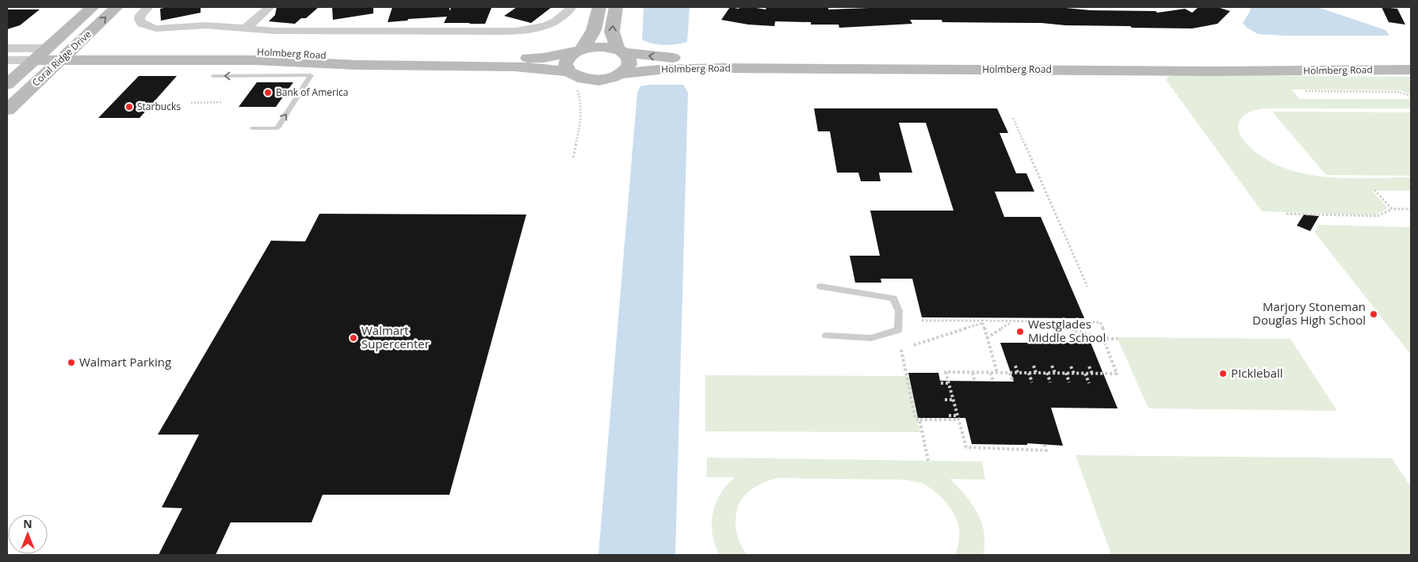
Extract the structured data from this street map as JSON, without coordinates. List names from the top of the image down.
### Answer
{
  "streets": {
    "street": ["Holmberg Road", "Coral Ridge Drive"]
  },
  "crossings": [
    ["Holmberg Road", "Coral Ridge Drive"]
  ],
  "places": [
    "Bank of America",
    "Starbucks",
    "Marjory Stoneman Douglas High School",
    "Westglades Middle School",
    "Walmart Supercenter",
    "Walmart Parking",
    "PIckleball"
  ],
  "north": "top"
}
